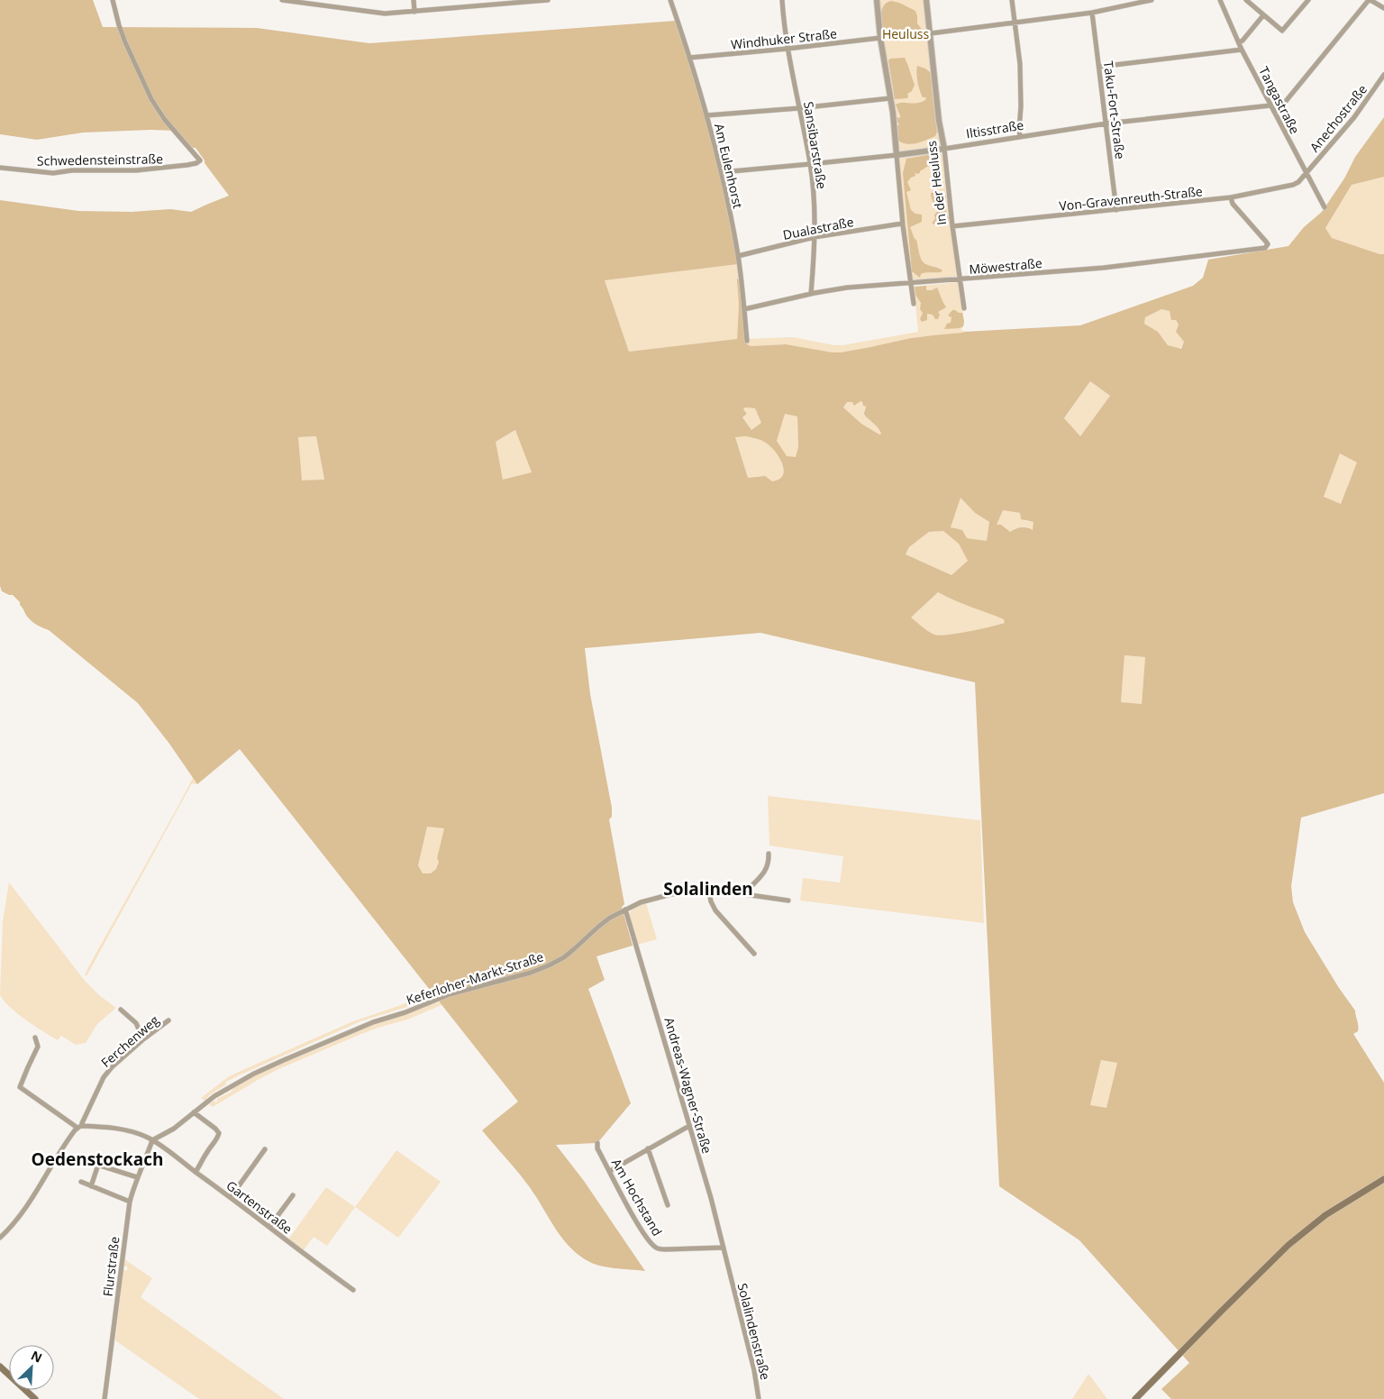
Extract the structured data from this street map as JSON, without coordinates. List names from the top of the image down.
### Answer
{
  "streets": {
    "street": [
      "Windhuker Straße",
      "Tangastraße",
      "Taku-Fort-Straße",
      "Anechostraße",
      "Iltisstraße",
      "Sansibarstraße",
      "Schwedensteinstraße",
      "Am Eulenhorst",
      "In der Heuluss",
      "Von-Gravenreuth-Straße",
      "Dualastraße",
      "Möwestraße",
      "Keferloher-Markt-Straße",
      "Ferchenweg",
      "Andreas-Wagner-Straße",
      "Am Hochstand",
      "Gartenstraße",
      "Flurstraße",
      "Solalindenstraße"
    ]
  },
  "crossings": [
    ["Windhuker Straße", "Sansibarstraße"],
    ["Windhuker Straße", "Am Eulenhorst"],
    ["Tangastraße", "Anechostraße"],
    ["Tangastraße", "Iltisstraße"],
    ["Tangastraße", "Von-Gravenreuth-Straße"],
    ["Taku-Fort-Straße", "Iltisstraße"],
    ["Taku-Fort-Straße", "Von-Gravenreuth-Straße"],
    ["Anechostraße", "Von-Gravenreuth-Straße"],
    ["Iltisstraße", "Sansibarstraße"],
    ["Iltisstraße", "Am Eulenhorst"],
    ["Iltisstraße", "In der Heuluss"],
    ["Sansibarstraße", "Dualastraße"],
    ["Sansibarstraße", "Möwestraße"],
    ["Am Eulenhorst", "Dualastraße"],
    ["Am Eulenhorst", "Möwestraße"],
    ["In der Heuluss", "Von-Gravenreuth-Straße"],
    ["In der Heuluss", "Möwestraße"],
    ["Von-Gravenreuth-Straße", "Möwestraße"],
    ["Keferloher-Markt-Straße", "Andreas-Wagner-Straße"],
    ["Keferloher-Markt-Straße", "Gartenstraße"],
    ["Keferloher-Markt-Straße", "Flurstraße"],
    ["Ferchenweg", "Gartenstraße"],
    ["Andreas-Wagner-Straße", "Am Hochstand"],
    ["Andreas-Wagner-Straße", "Solalindenstraße"],
    ["Gartenstraße", "Flurstraße"]
  ],
  "districts": ["Solalinden", "Oedenstockach"],
  "parks": ["Heuluss"],
  "north": "top right"
}
